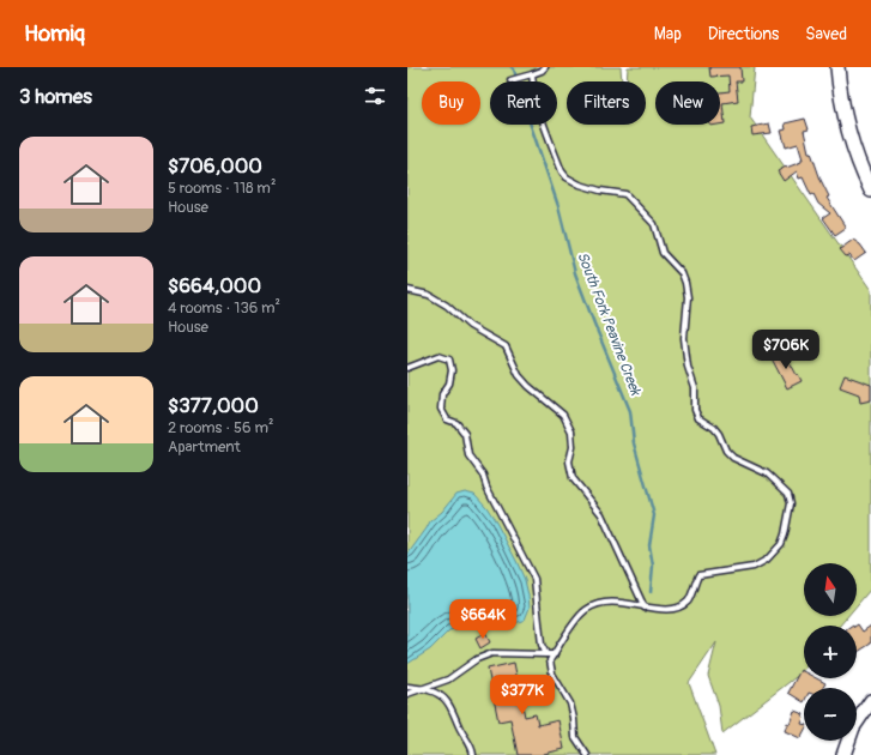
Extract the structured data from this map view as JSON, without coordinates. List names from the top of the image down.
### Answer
{
  "water": ["South Fork Peavine Creek"],
  "north": "top",
  "page": {
    "header": "Homiq",
    "nav": ["Map", "Directions", "Saved"],
    "heading": "3 homes",
    "chip": [
      "Buy",
      "Rent",
      "Filters",
      "New"
    ],
    "list": [
      {
        "name": "$706,000",
        "note": "5 rooms · 118 m² · House"
      },
      {
        "name": "$664,000",
        "note": "4 rooms · 136 m² · House"
      },
      {
        "name": "$377,000",
        "note": "2 rooms · 56 m² · Apartment"
      }
    ],
    "price": ["$706K", "$664K", "$377K"],
    "map_buttons": ["+", "−"]
  }
}
